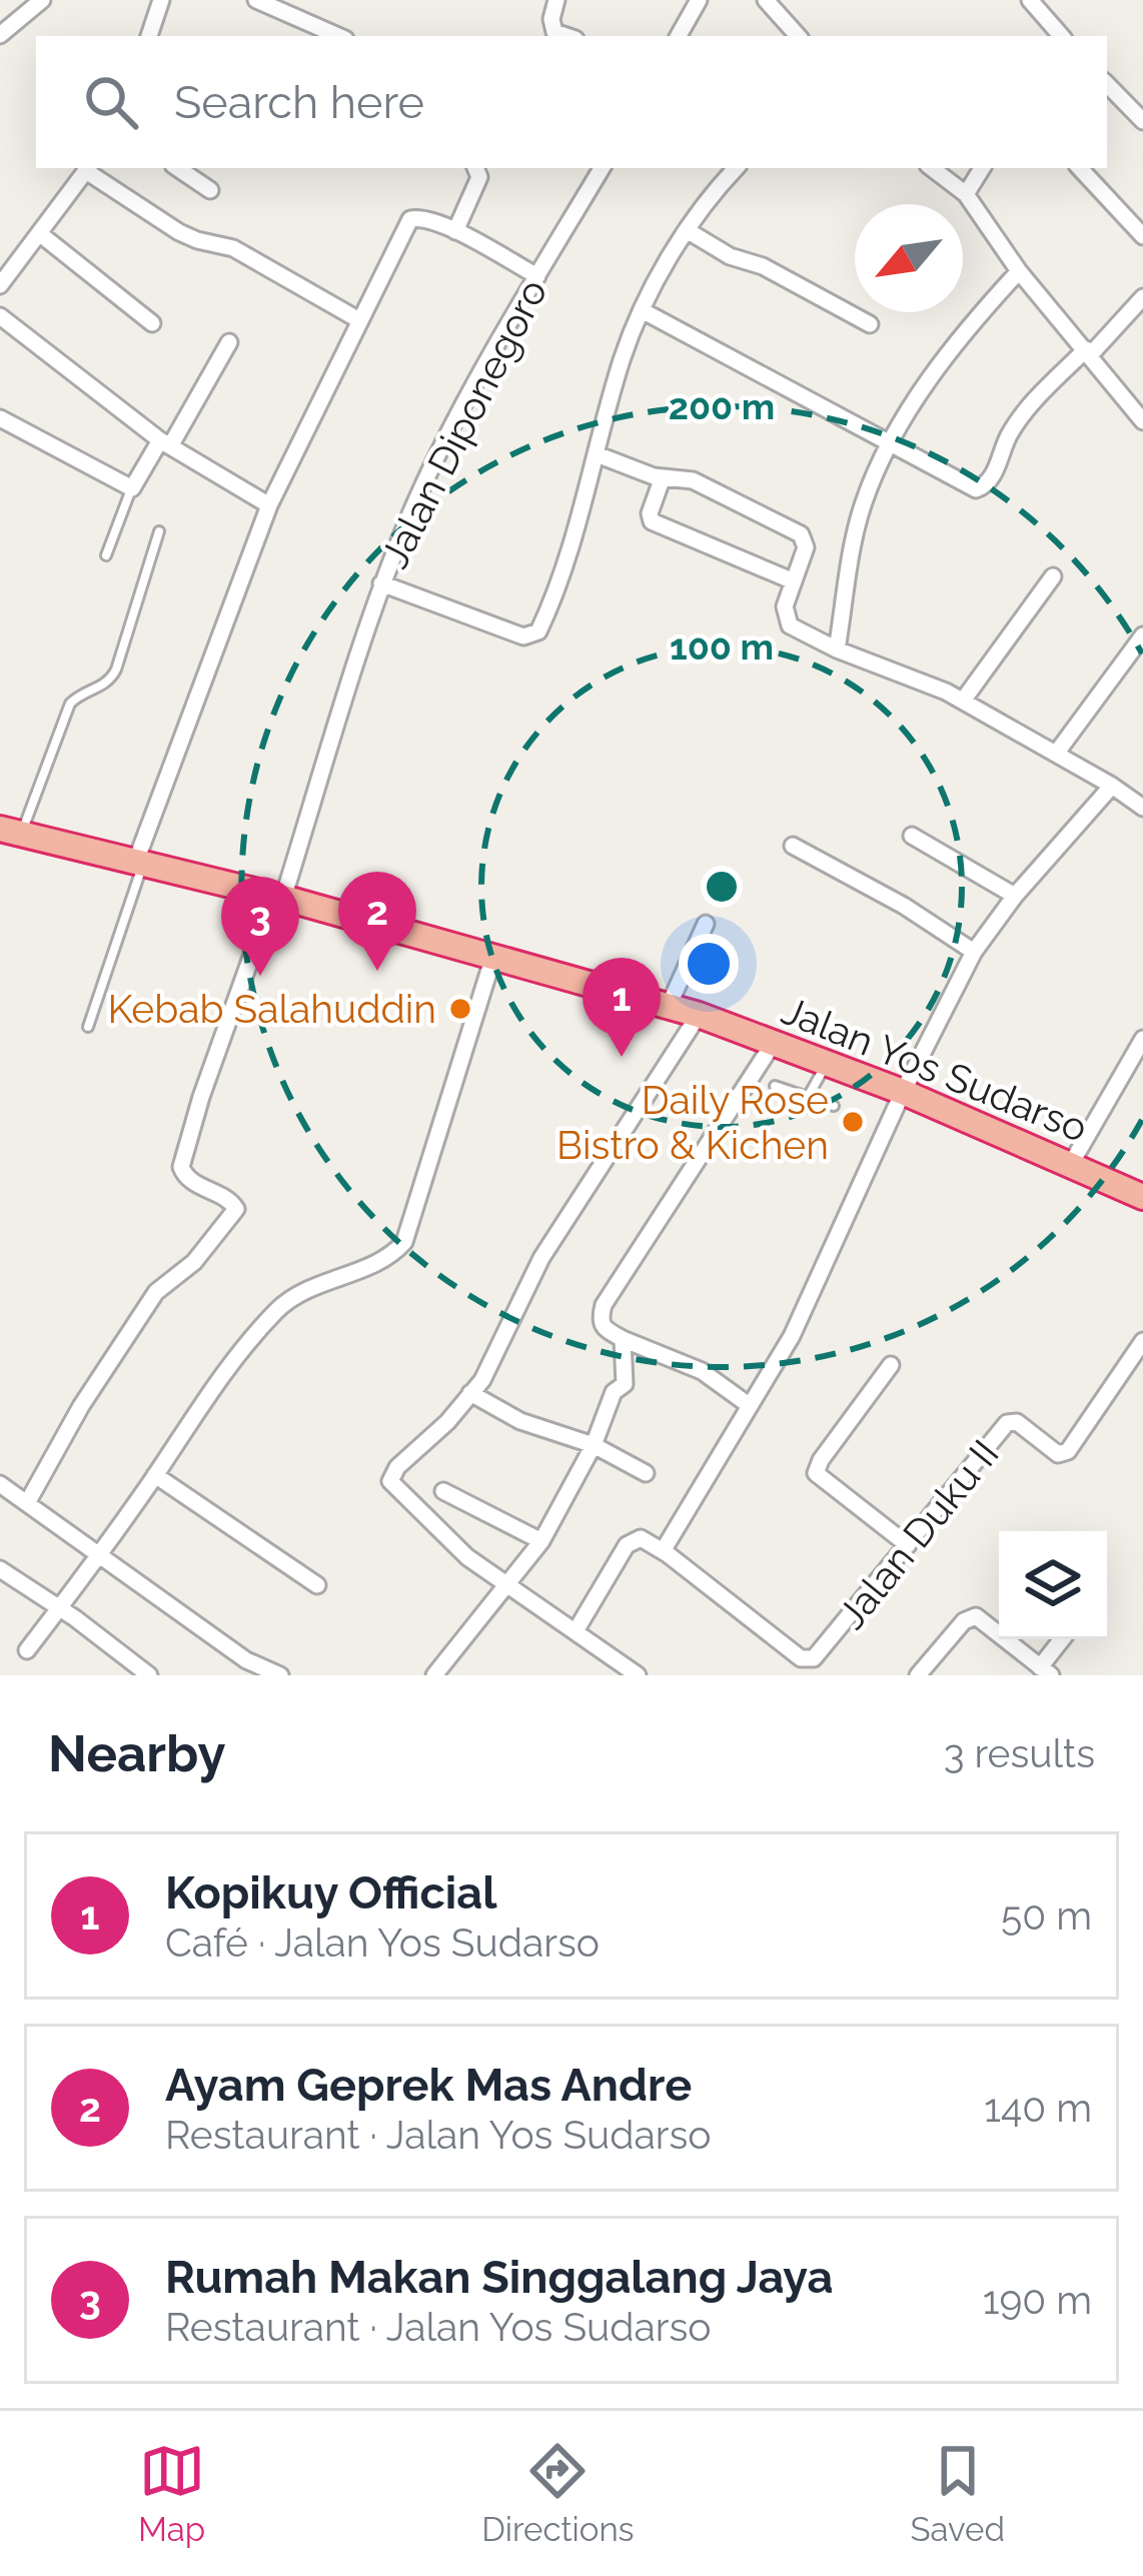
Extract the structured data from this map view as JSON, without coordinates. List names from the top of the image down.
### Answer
{
  "streets": {
    "highway": ["Jalan Yos Sudarso"],
    "street": ["Jalan Diponegoro", "Jalan Duku II"]
  },
  "crossings": [
    ["Jalan Diponegoro", "Jalan Yos Sudarso"]
  ],
  "places": ["Kebab Salahuddin", "Daily Rose Bistro & Kichen"],
  "north": "bottom left",
  "page": {
    "search": "Search here",
    "pins": ["2", "3", "1"],
    "heading": ["Nearby", "3 results"],
    "list": [
      {
        "mark": "1",
        "name": "Kopikuy Official",
        "note": "Café · Jalan Yos Sudarso",
        "value": "50 m"
      },
      {
        "mark": "2",
        "name": "Ayam Geprek Mas Andre",
        "note": "Restaurant · Jalan Yos Sudarso",
        "value": "140 m"
      },
      {
        "mark": "3",
        "name": "Rumah Makan Singgalang Jaya",
        "note": "Restaurant · Jalan Yos Sudarso",
        "value": "190 m"
      }
    ],
    "nav": ["Map", "Directions", "Saved"]
  },
  "rings": ["200 m", "100 m"]
}
